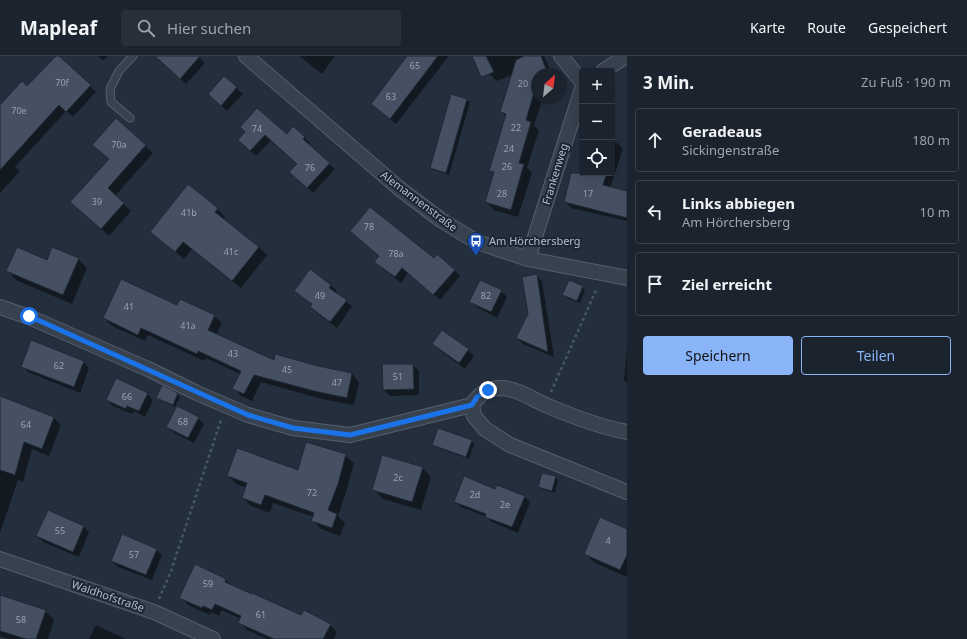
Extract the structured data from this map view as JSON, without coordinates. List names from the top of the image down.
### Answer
{
  "streets": {
    "street": ["Frankenweg", "Alemannenstraße", "Waldhofstraße"]
  },
  "crossings": [
    ["Frankenweg", "Alemannenstraße"]
  ],
  "places": {
    "bus stop": ["Am Hörchersberg"]
  },
  "house_numbers": [
    "65",
    "70f",
    "20",
    "63",
    "70e",
    "22",
    "74",
    "70a",
    "24",
    "26",
    "76",
    "28",
    "17",
    "39",
    "41b",
    "78",
    "41c",
    "78a",
    "49",
    "82",
    "41",
    "41a",
    "43",
    "62",
    "45",
    "51",
    "47",
    "66",
    "68",
    "64",
    "2c",
    "72",
    "2d",
    "2e",
    "55",
    "4",
    "57",
    "59",
    "61",
    "58"
  ],
  "north": "top right",
  "page": {
    "header": "Mapleaf",
    "search": "Hier suchen",
    "nav": ["Karte", "Route", "Gespeichert"],
    "heading": ["3 Min.", "Zu Fuß · 190 m"],
    "map_buttons": ["+", "−"],
    "list": [
      ["Geradeaus", "Sickingenstraße", "180 m"],
      ["Links abbiegen", "Am Hörchersberg", "10 m"],
      "Ziel erreicht"
    ],
    "buttons": ["Speichern", "Teilen"]
  }
}
